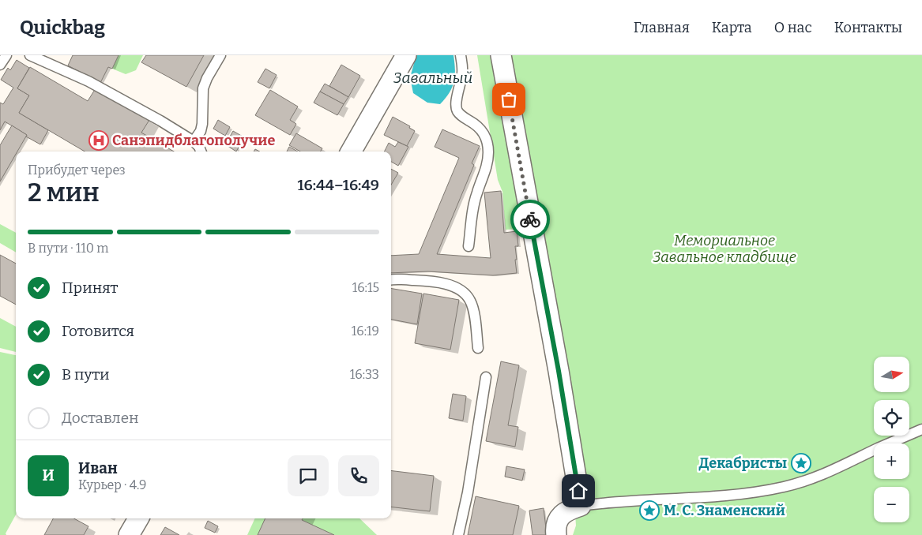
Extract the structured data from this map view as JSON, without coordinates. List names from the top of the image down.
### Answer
{
  "water": ["Завальный"],
  "parks": ["Мемориальное Завальное кладбище"],
  "places": {
    "hospital": ["Санэпидблагополучие"],
    "place": ["Декабристы", "М. С. Знаменский"]
  },
  "north": "right",
  "page": {
    "header": "Quickbag",
    "nav": [
      "Главная",
      "Карта",
      "О нас",
      "Контакты"
    ],
    "heading": ["2 мин", "Прибудет через", "16:44–16:49"],
    "panel": ["Иван", "Курьер · 4.9"],
    "bar": "В пути · 110 m",
    "list": [
      ["Принят", "16:15"],
      ["Готовится", "16:19"],
      ["В пути", "16:33"],
      "Доставлен"
    ],
    "map_buttons": ["+", "−"],
    "round": "И"
  }
}
